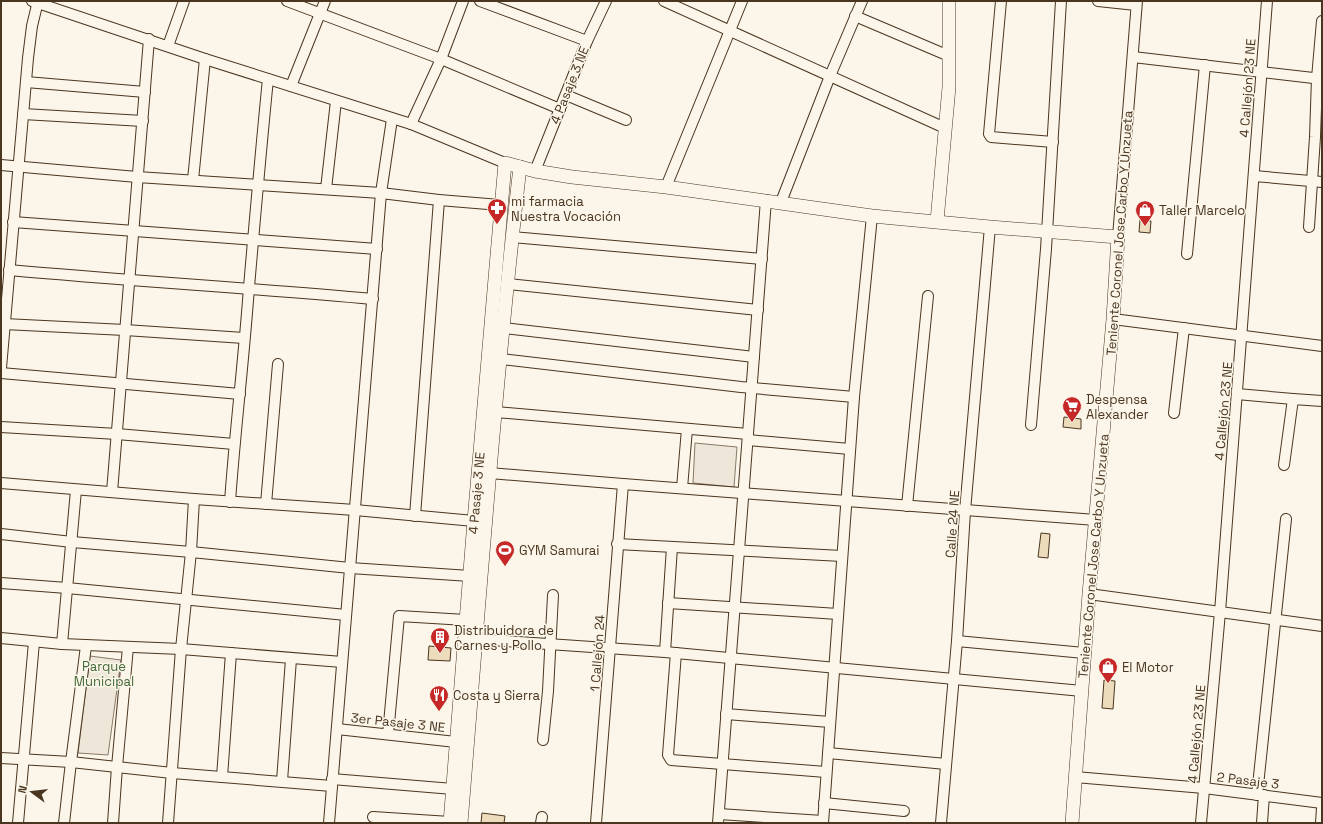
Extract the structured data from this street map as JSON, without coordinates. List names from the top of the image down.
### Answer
{
  "streets": {
    "street": [
      "4 Pasaje 3 NE",
      "4 Callejón 23 NE",
      "Teniente Coronel Jose Carbo Y Unzueta",
      "Calle 24 NE",
      "1 Callejón 24",
      "3er Pasaje 3 NE",
      "2 Pasaje 3"
    ]
  },
  "crossings": [
    ["4 Pasaje 3 NE", "3er Pasaje 3 NE"],
    ["4 Callejón 23 NE", "2 Pasaje 3"],
    ["Teniente Coronel Jose Carbo Y Unzueta", "2 Pasaje 3"]
  ],
  "parks": ["Parque Municipal"],
  "places": {
    "pharmacy": ["mi farmacia Nuestra Vocación"],
    "shop": ["Taller Marcelo", "El Motor"],
    "supermarket": ["Despensa Alexander"],
    "sports": ["GYM Samurai"],
    "building": ["Distribuidora de Carnes y Pollo"],
    "restaurant": ["Costa y Sierra"]
  },
  "north": "left"
}
